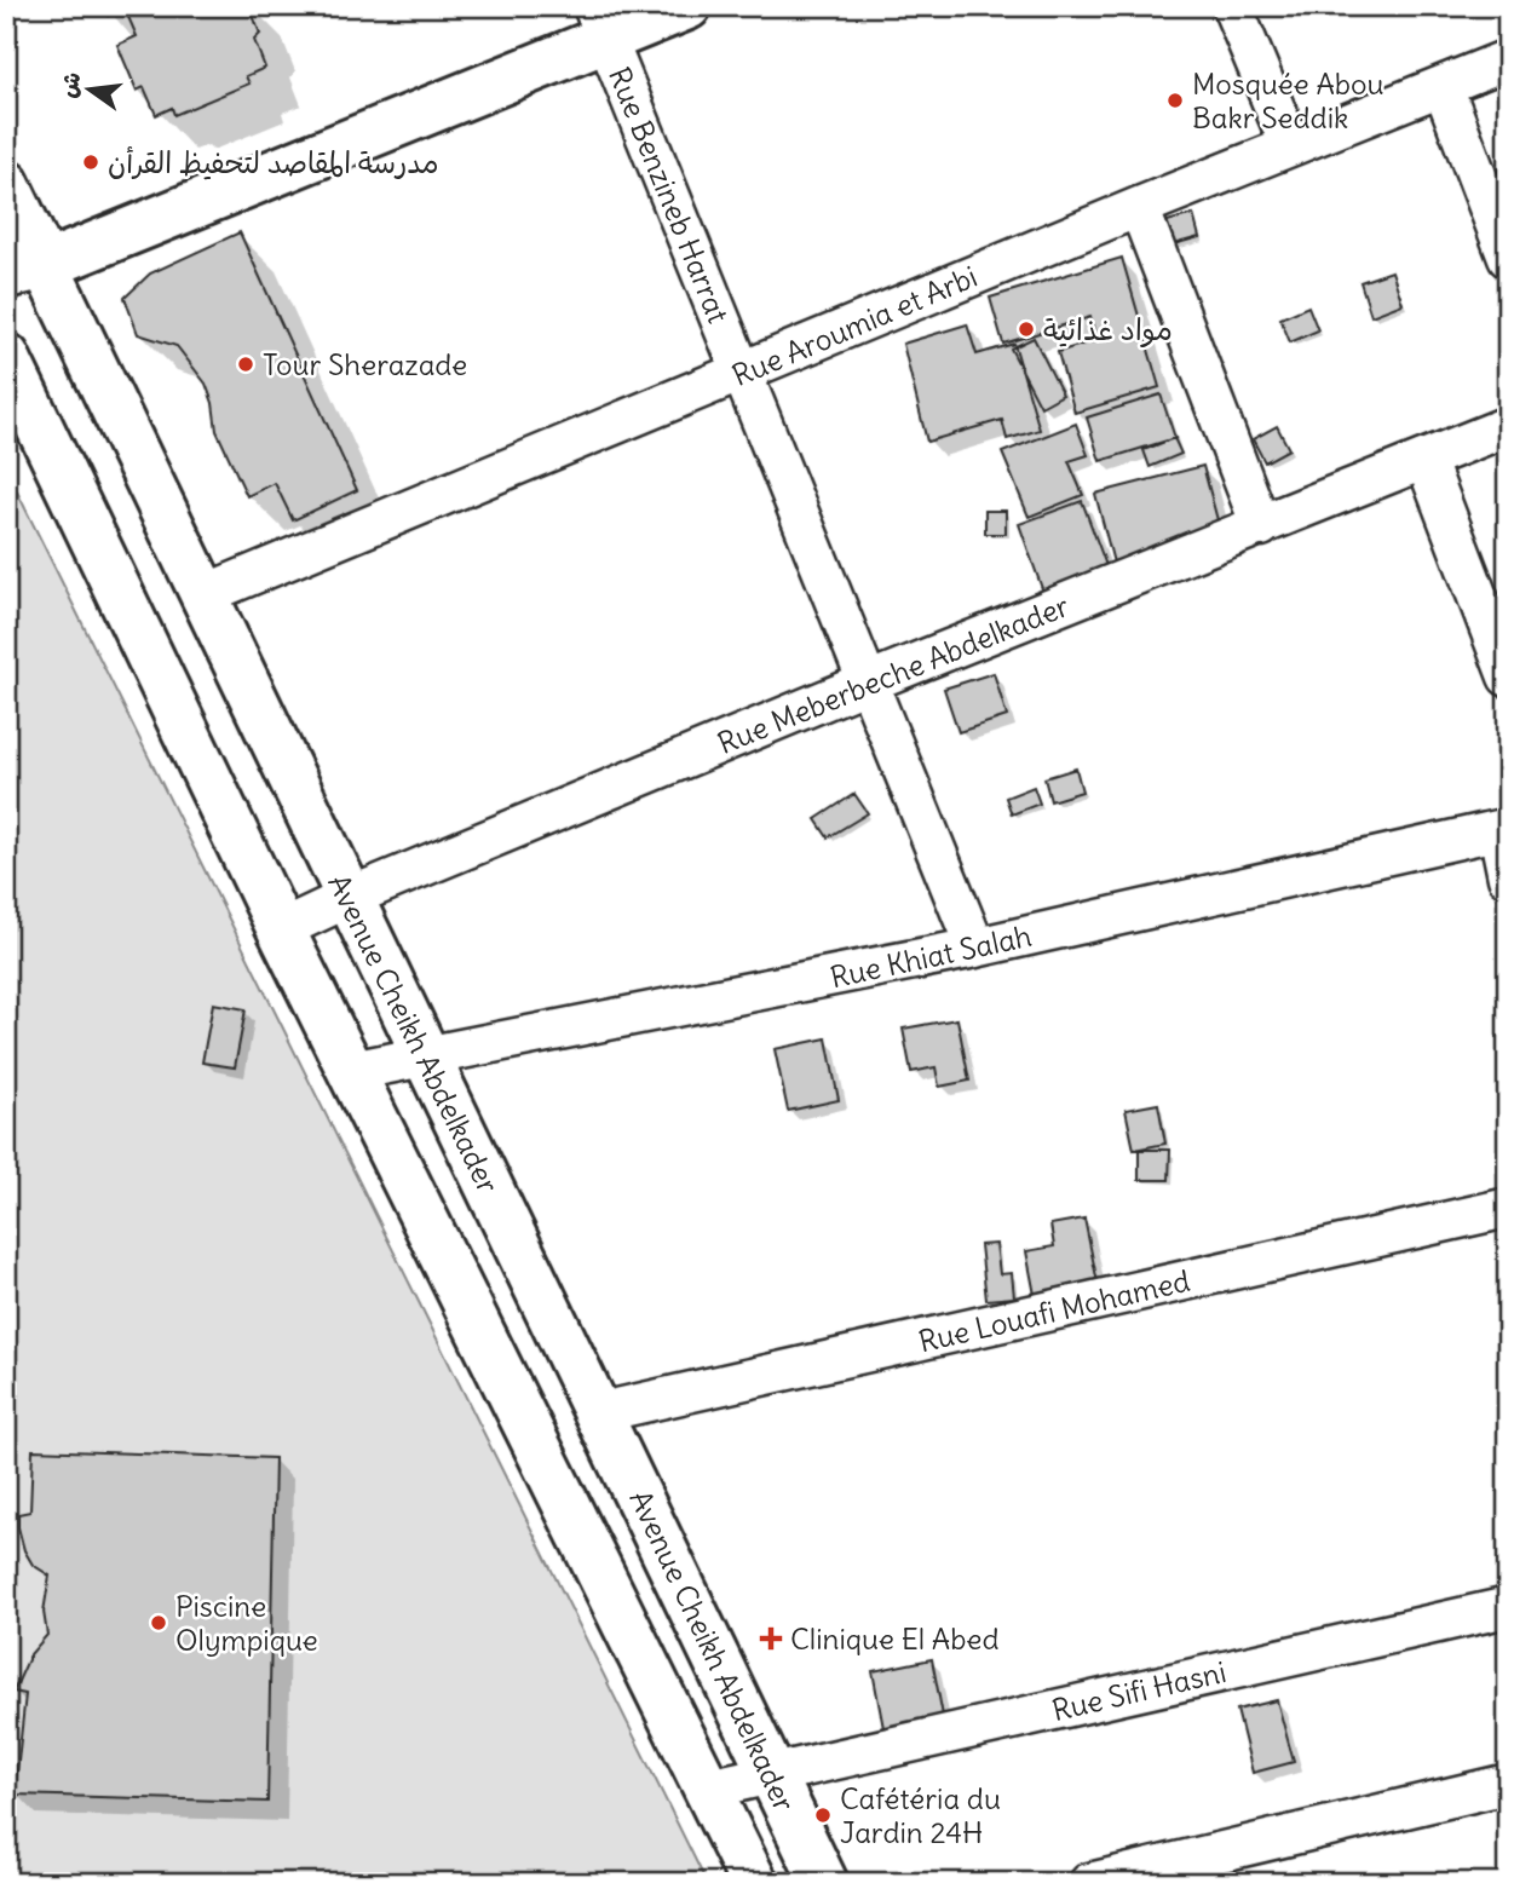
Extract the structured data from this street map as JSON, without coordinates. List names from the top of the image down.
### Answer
{
  "streets": {
    "main road": ["Avenue Cheikh Abdelkader"],
    "street": [
      "Rue Benzineb Harrat",
      "Rue Aroumia et Arbi",
      "Rue Meberbeche Abdelkader",
      "Rue Khiat Salah",
      "Rue Louafi Mohamed",
      "Rue Sifi Hasni"
    ]
  },
  "crossings": [
    ["Rue Benzineb Harrat", "Rue Aroumia et Arbi"],
    ["Rue Benzineb Harrat", "Rue Meberbeche Abdelkader"],
    ["Rue Benzineb Harrat", "Rue Khiat Salah"],
    ["Rue Aroumia et Arbi", "Avenue Cheikh Abdelkader"],
    ["Rue Meberbeche Abdelkader", "Avenue Cheikh Abdelkader"],
    ["Rue Khiat Salah", "Avenue Cheikh Abdelkader"],
    ["Avenue Cheikh Abdelkader", "Rue Louafi Mohamed"],
    ["Avenue Cheikh Abdelkader", "Rue Sifi Hasni"]
  ],
  "places": {
    "other": [
      "Mosquée Abou Bakr Seddik",
      "مدرسة المقاصد لتحفيظ القرأن",
      "مواد غذائية",
      "Tour Sherazade",
      "Piscine Olympique",
      "Cafétéria du Jardin 24H"
    ],
    "health": ["Clinique El Abed"]
  },
  "north": "left"
}
